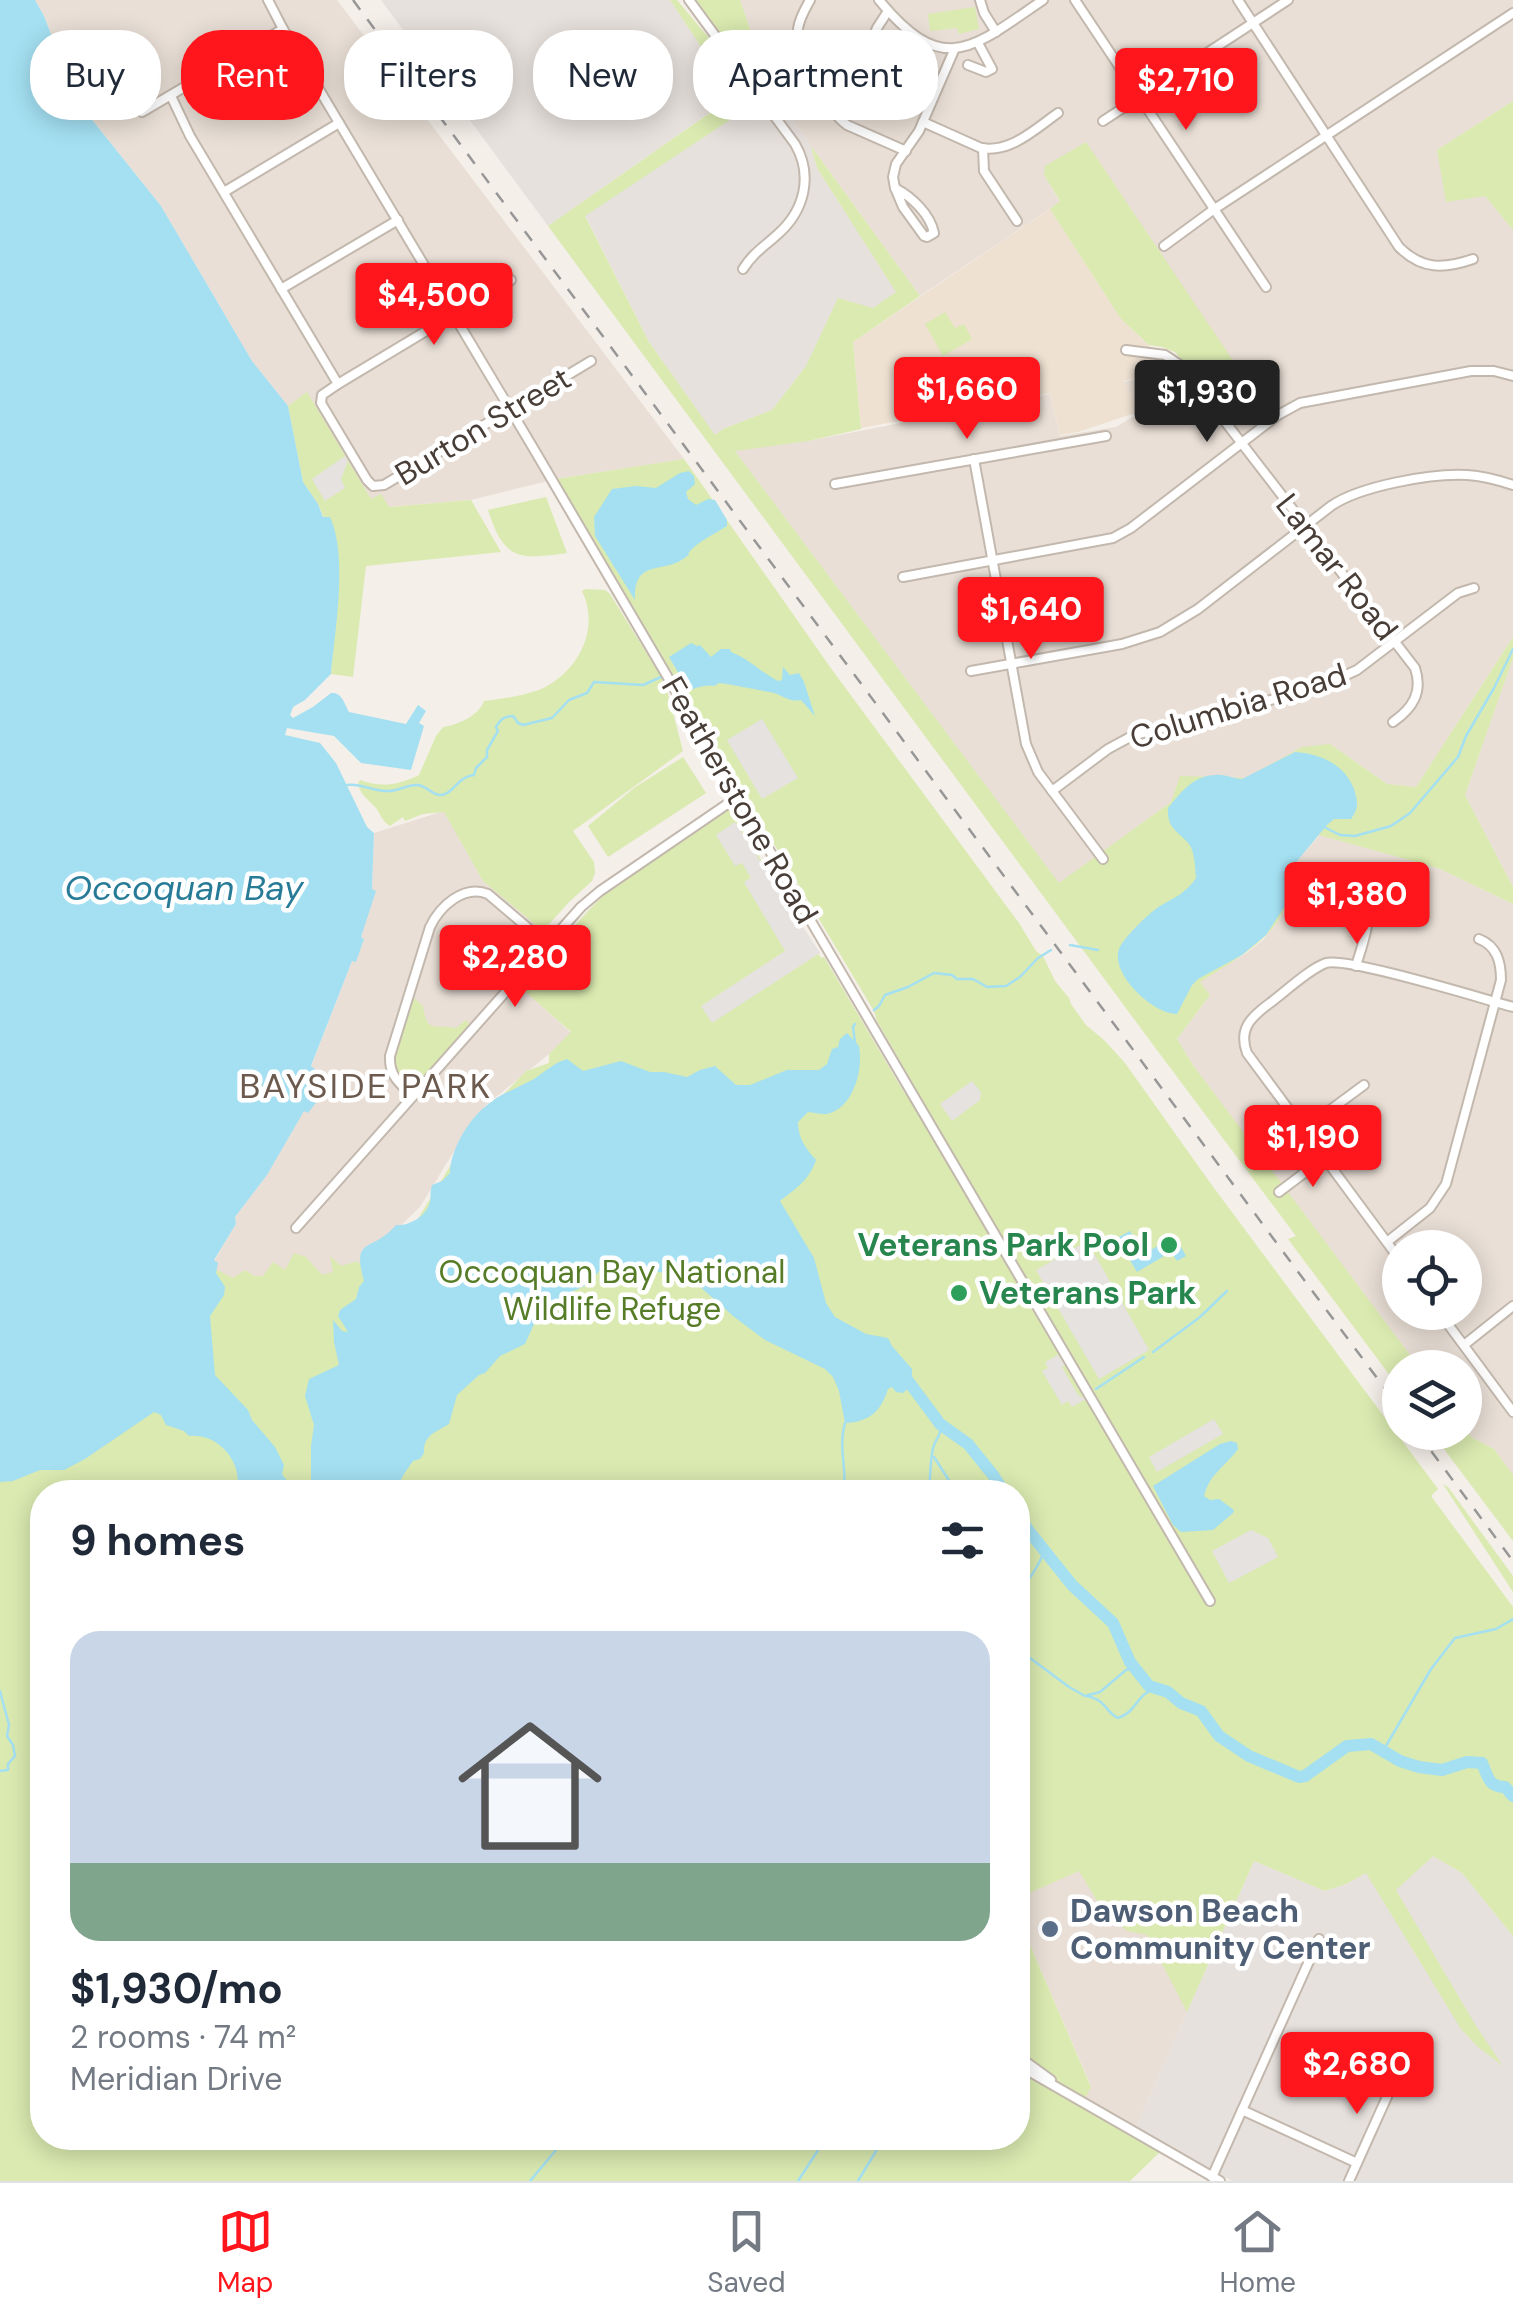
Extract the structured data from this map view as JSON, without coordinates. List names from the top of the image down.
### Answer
{
  "streets": {
    "street": [
      "Burton Street",
      "Lamar Road",
      "Columbia Road",
      "Featherstone Road"
    ]
  },
  "crossings": [
    ["Burton Street", "Featherstone Road"],
    ["Lamar Road", "Columbia Road"]
  ],
  "districts": ["BAYSIDE PARK"],
  "water": ["Occoquan Bay"],
  "parks": ["Occoquan Bay National Wildlife Refuge"],
  "places": ["Veterans Park Pool", "Veterans Park", "Dawson Beach Community Center"],
  "page": {
    "chip": [
      "Buy",
      "Rent",
      "Filters",
      "New",
      "Apartment"
    ],
    "price": [
      "$2,710",
      "$4,500",
      "$1,660",
      "$1,930",
      "$1,640",
      "$1,380",
      "$2,280",
      "$1,190",
      "$2,680"
    ],
    "heading": "9 homes",
    "list": [
      {
        "name": "$1,930/mo",
        "note": "2 rooms · 74 m² · Meridian Drive"
      }
    ],
    "tabs": ["Map", "Saved", "Home"]
  }
}
